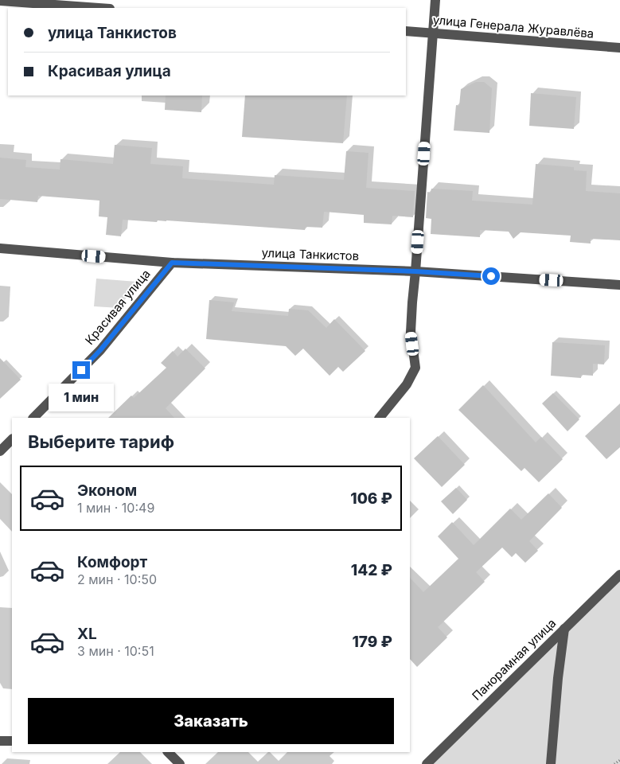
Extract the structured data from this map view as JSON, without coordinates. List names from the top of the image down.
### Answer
{
  "streets": {
    "street": [
      "улица Генерала Журавлёва",
      "улица Танкистов",
      "Красивая улица",
      "Панорамная улица"
    ]
  },
  "crossings": [
    ["улица Танкистов", "Красивая улица"]
  ],
  "page": {
    "banner": ["улица Танкистов", "Красивая улица"],
    "bubble": "1 мин",
    "heading": "Выберите тариф",
    "list": [
      {
        "name": "Эконом",
        "note": "1 мин · 10:49",
        "value": "106 ₽"
      },
      {
        "name": "Комфорт",
        "note": "2 мин · 10:50",
        "value": "142 ₽"
      },
      {
        "name": "XL",
        "note": "3 мин · 10:51",
        "value": "179 ₽"
      }
    ],
    "buttons": "Заказать"
  }
}
